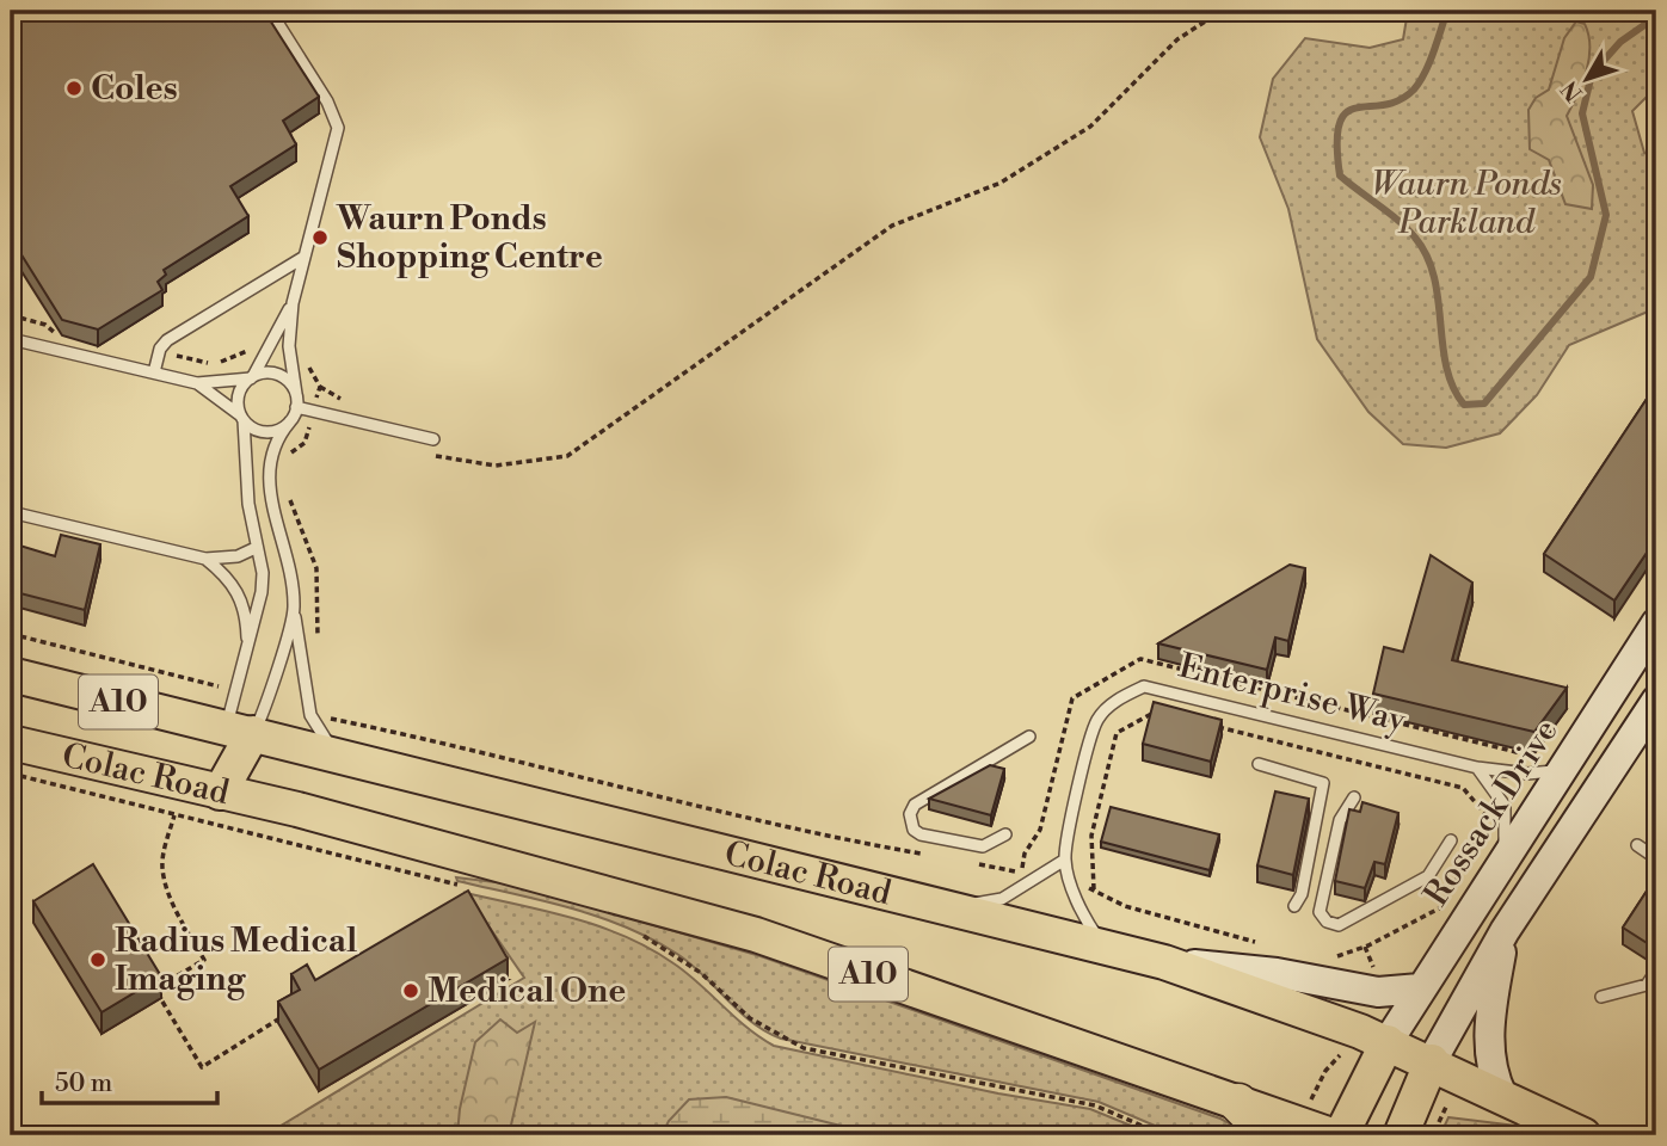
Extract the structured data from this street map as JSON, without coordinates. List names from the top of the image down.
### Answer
{
  "streets": {
    "highway": ["A10", "Colac Road"],
    "main road": ["Rossack Drive"],
    "lane": ["Enterprise Way"]
  },
  "crossings": [
    ["Enterprise Way", "Colac Road"],
    ["Enterprise Way", "Rossack Drive"],
    ["Colac Road", "Rossack Drive"]
  ],
  "parks": ["Waurn Ponds Parkland"],
  "places": [
    "Coles",
    "Waurn Ponds Shopping Centre",
    "Radius Medical Imaging",
    "Medical One"
  ],
  "scale_bar": "50 m",
  "north": "bottom left"
}
